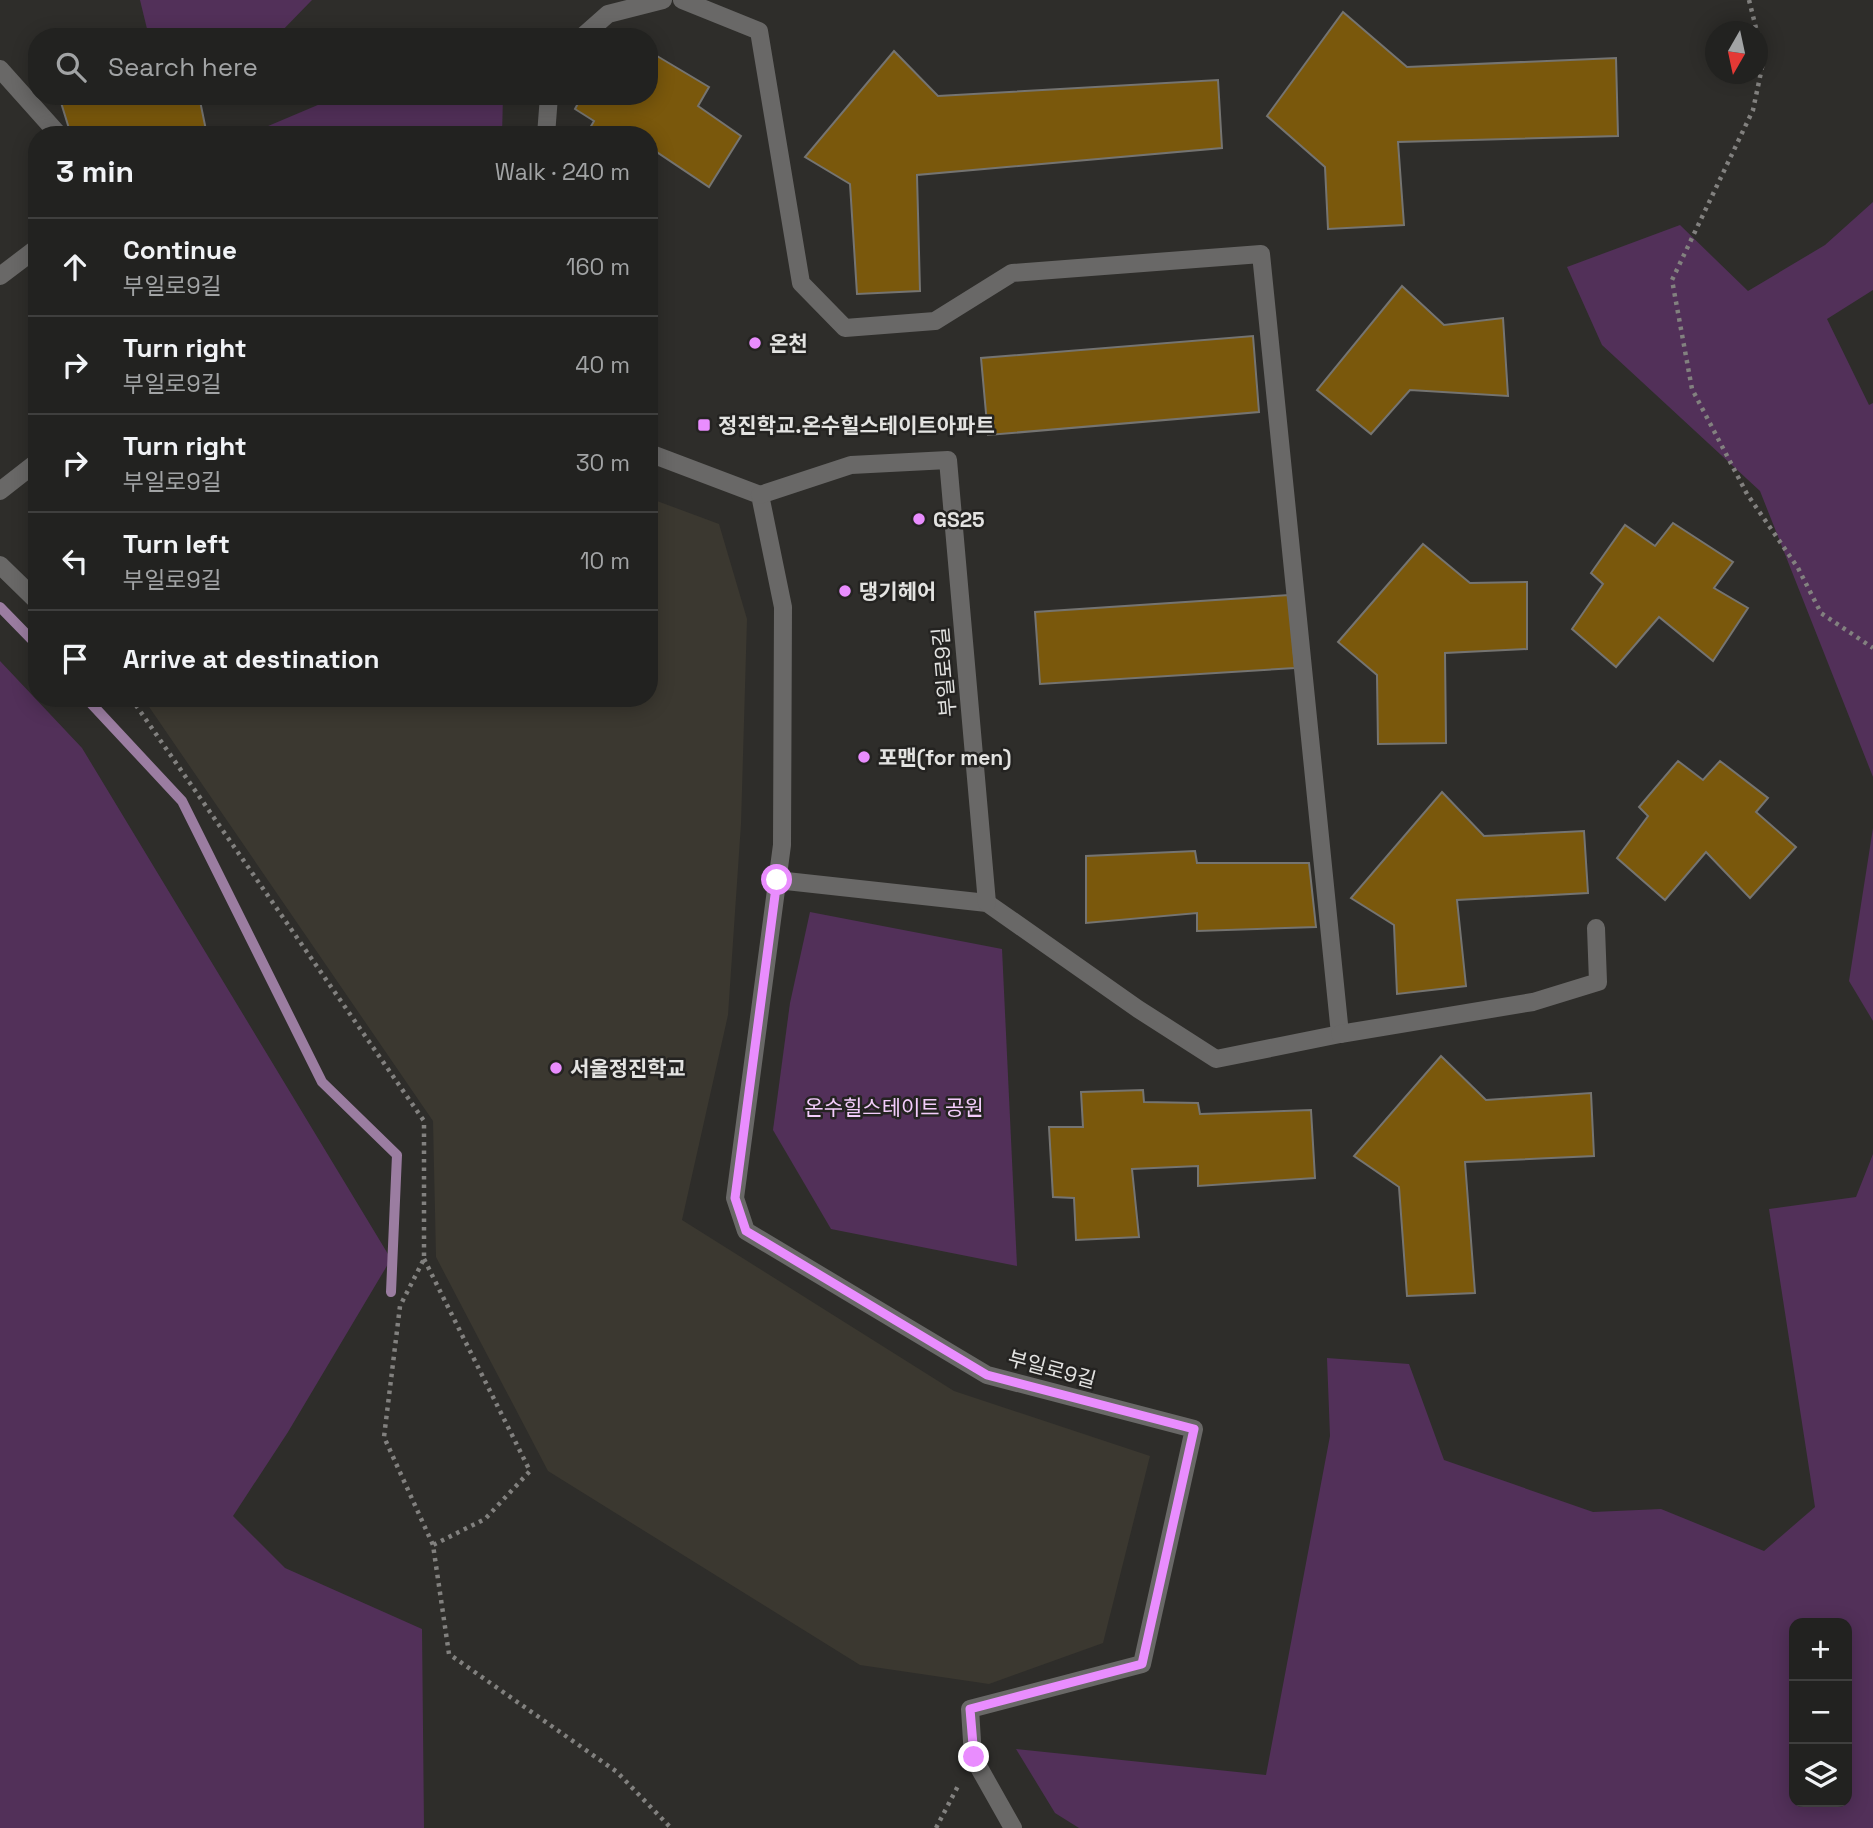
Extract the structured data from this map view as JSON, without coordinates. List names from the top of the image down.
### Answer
{
  "streets": {
    "street": ["부일로9길"]
  },
  "parks": ["온수힐스테이트 공원"],
  "places": {
    "other": [
      "온천",
      "GS25",
      "댕기헤어",
      "포맨(for men)",
      "서울정진학교"
    ],
    "transit": ["정진학교.온수힐스테이트아파트"]
  },
  "north": "bottom",
  "page": {
    "search": "Search here",
    "heading": ["3 min", "Walk · 240 m"],
    "list": [
      ["Continue", "부일로9길", "160 m"],
      ["Turn right", "부일로9길", "40 m"],
      ["Turn right", "부일로9길", "30 m"],
      ["Turn left", "부일로9길", "10 m"],
      "Arrive at destination"
    ],
    "map_buttons": ["+", "−"]
  }
}
